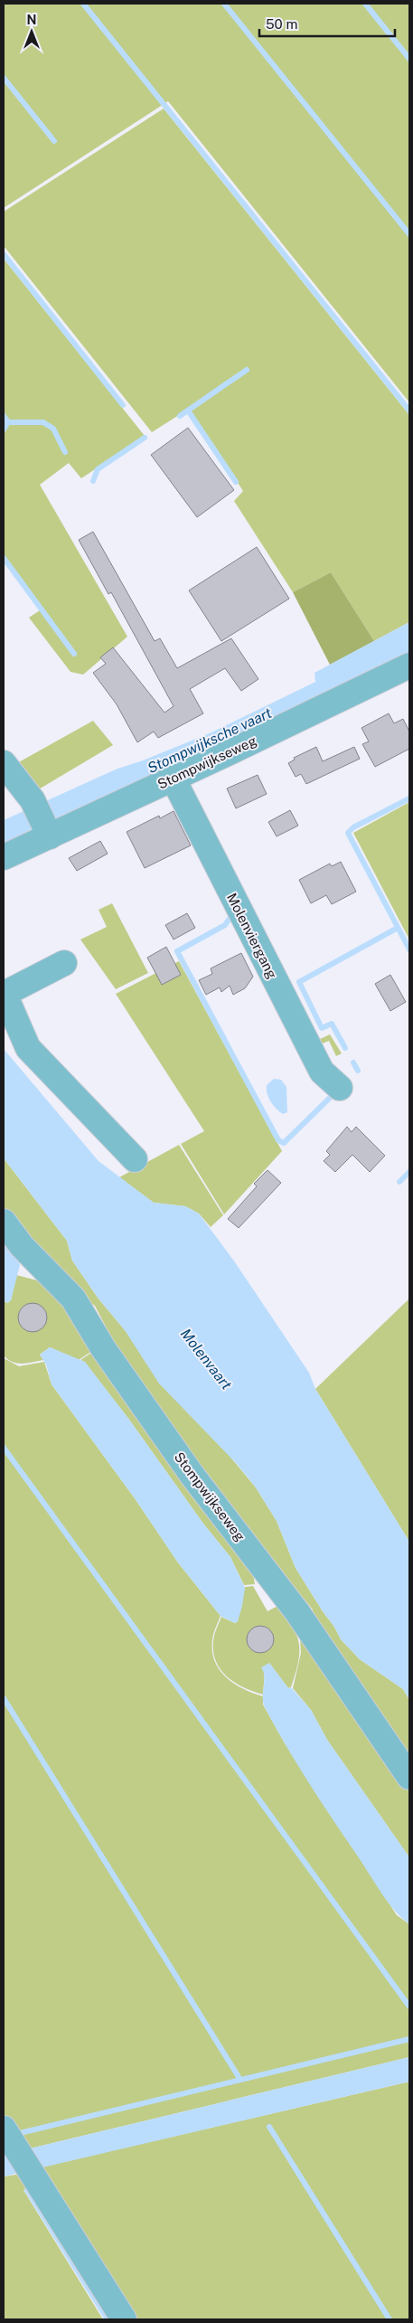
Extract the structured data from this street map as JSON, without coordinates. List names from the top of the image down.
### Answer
{
  "streets": {
    "street": ["Stompwijkseweg", "Molenviergang"]
  },
  "crossings": [
    ["Stompwijkseweg", "Molenviergang"]
  ],
  "water": ["Stompwijksche vaart", "Molenvaart"],
  "scale_bar": "50 m",
  "north": "top"
}
